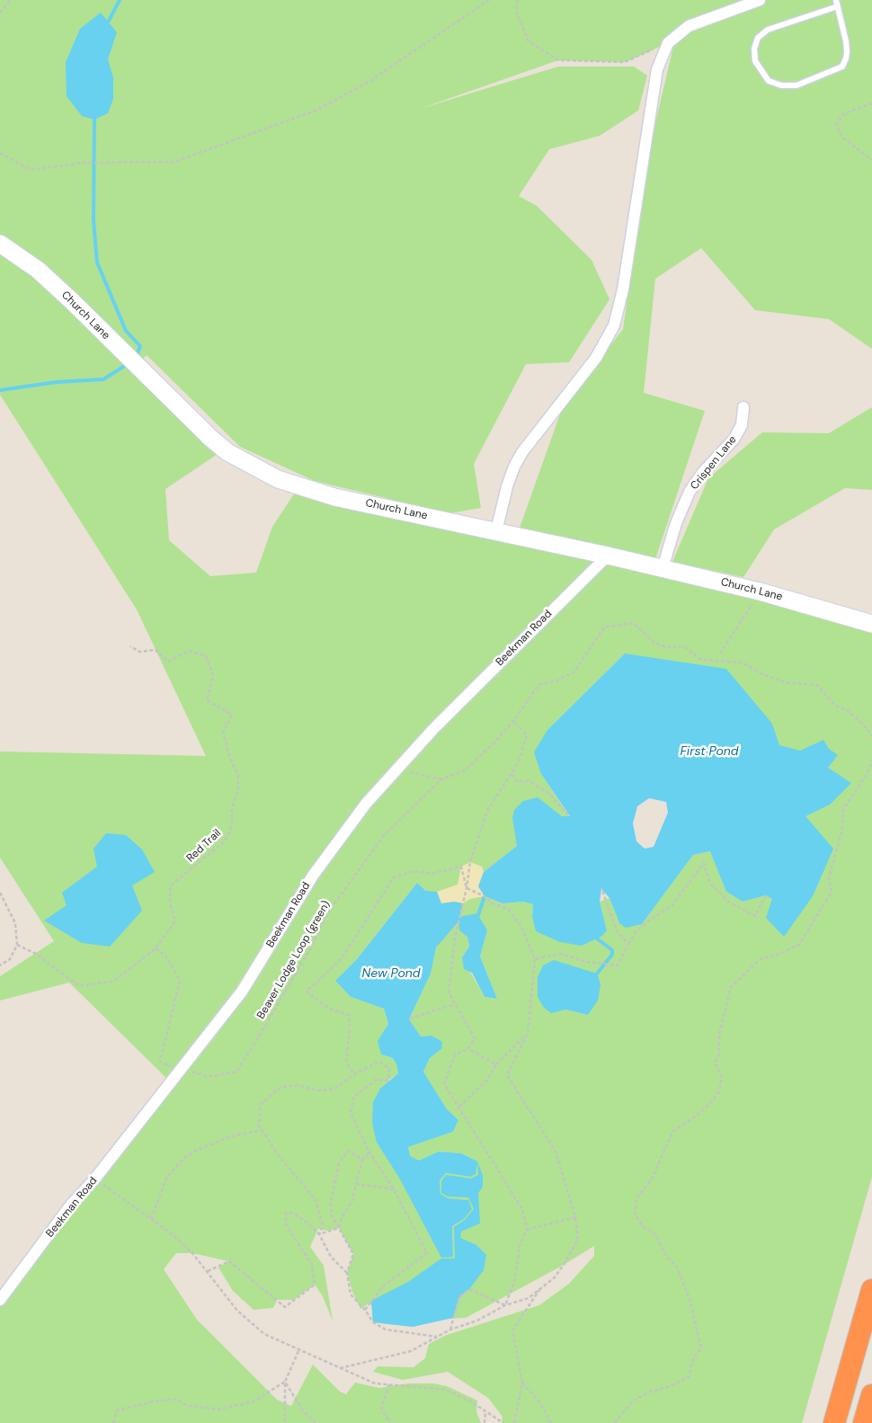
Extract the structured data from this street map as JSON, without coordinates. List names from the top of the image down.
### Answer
{
  "streets": {
    "street": ["Church Lane", "Crispen Lane", "Beekman Road"],
    "path": ["Red Trail", "Beaver Lodge Loop (green)"]
  },
  "crossings": [
    ["Church Lane", "Crispen Lane"],
    ["Church Lane", "Beekman Road"],
    ["Beekman Road", "Beaver Lodge Loop (green)"],
    ["Red Trail", "Beaver Lodge Loop (green)"]
  ],
  "water": ["First Pond", "New Pond"]
}
